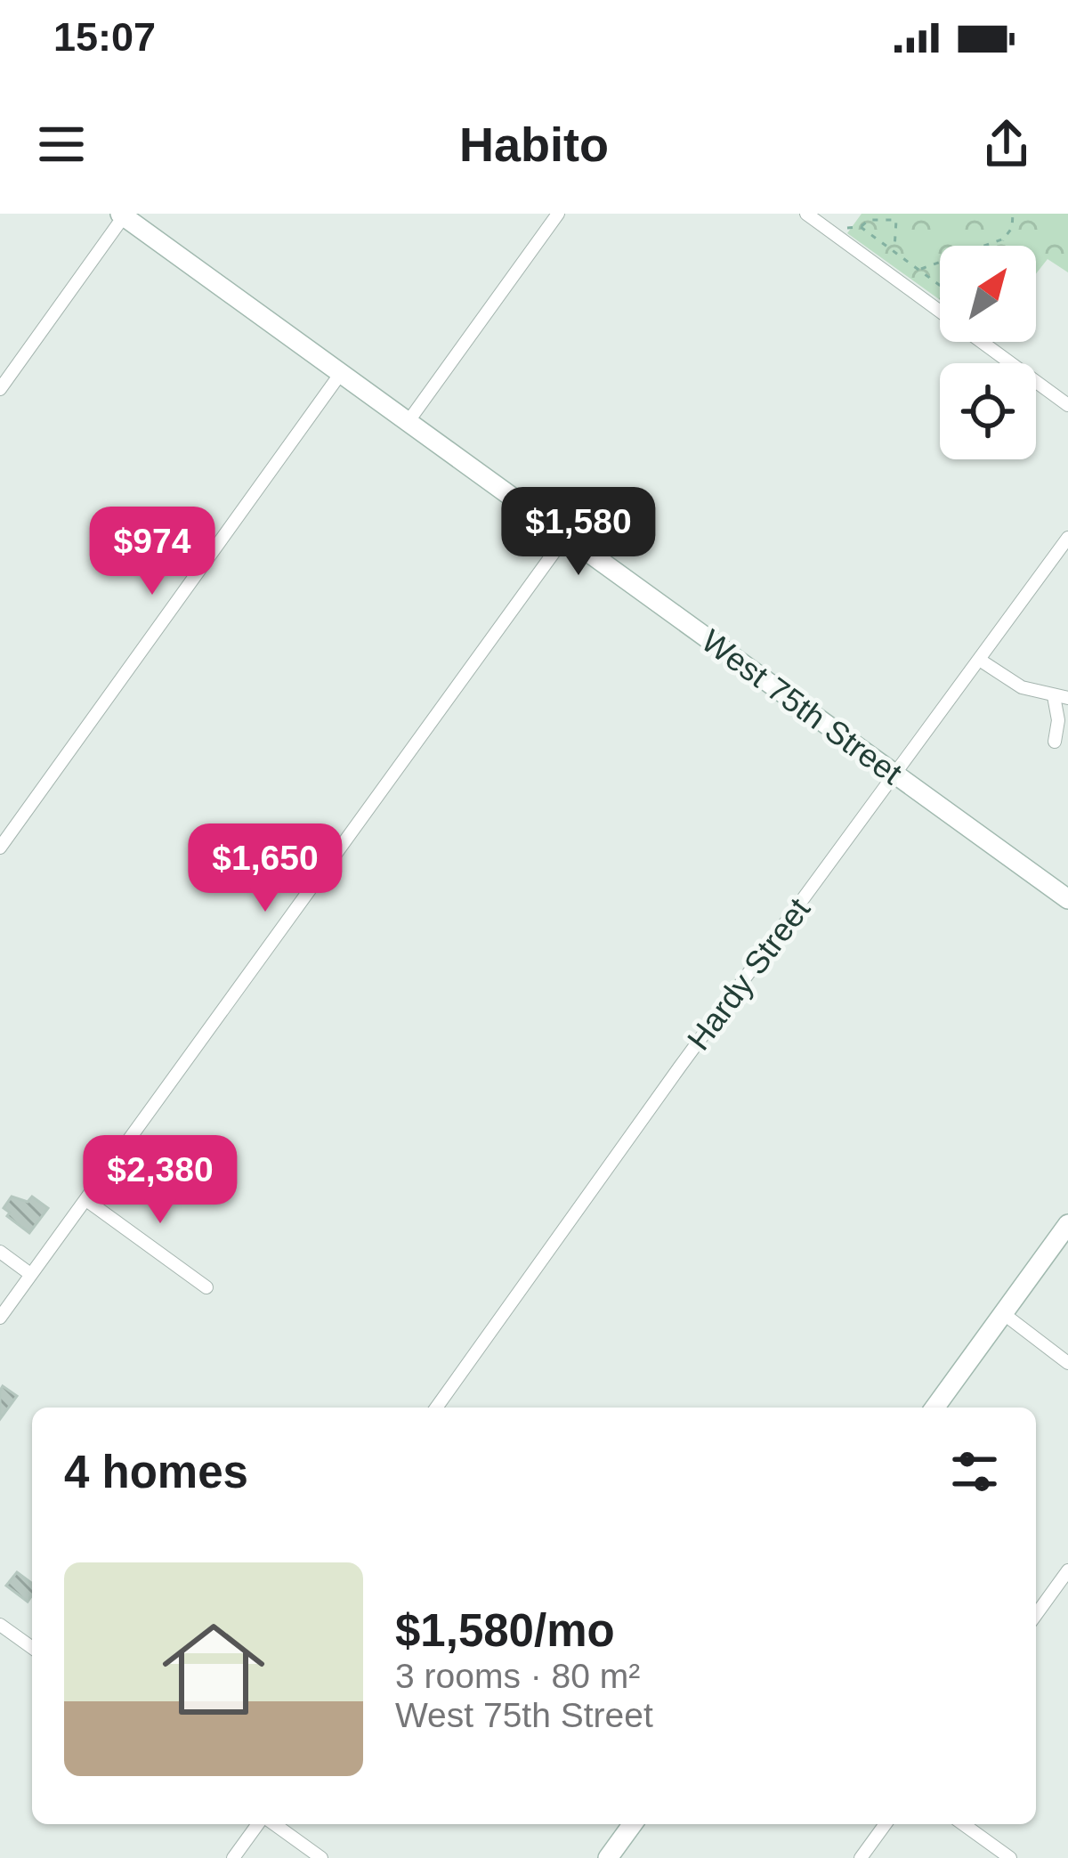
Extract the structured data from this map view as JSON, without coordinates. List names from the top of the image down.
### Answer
{
  "streets": {
    "main road": ["West 75th Street"],
    "street": ["Hardy Street"]
  },
  "crossings": [
    ["West 75th Street", "Hardy Street"]
  ],
  "north": "top right",
  "page": {
    "status": "15:07",
    "header": "Habito",
    "price": [
      "$1,580",
      "$974",
      "$1,650",
      "$2,380"
    ],
    "heading": "4 homes",
    "list": [
      {
        "name": "$1,580/mo",
        "note": "3 rooms · 80 m² · West 75th Street"
      }
    ]
  }
}
